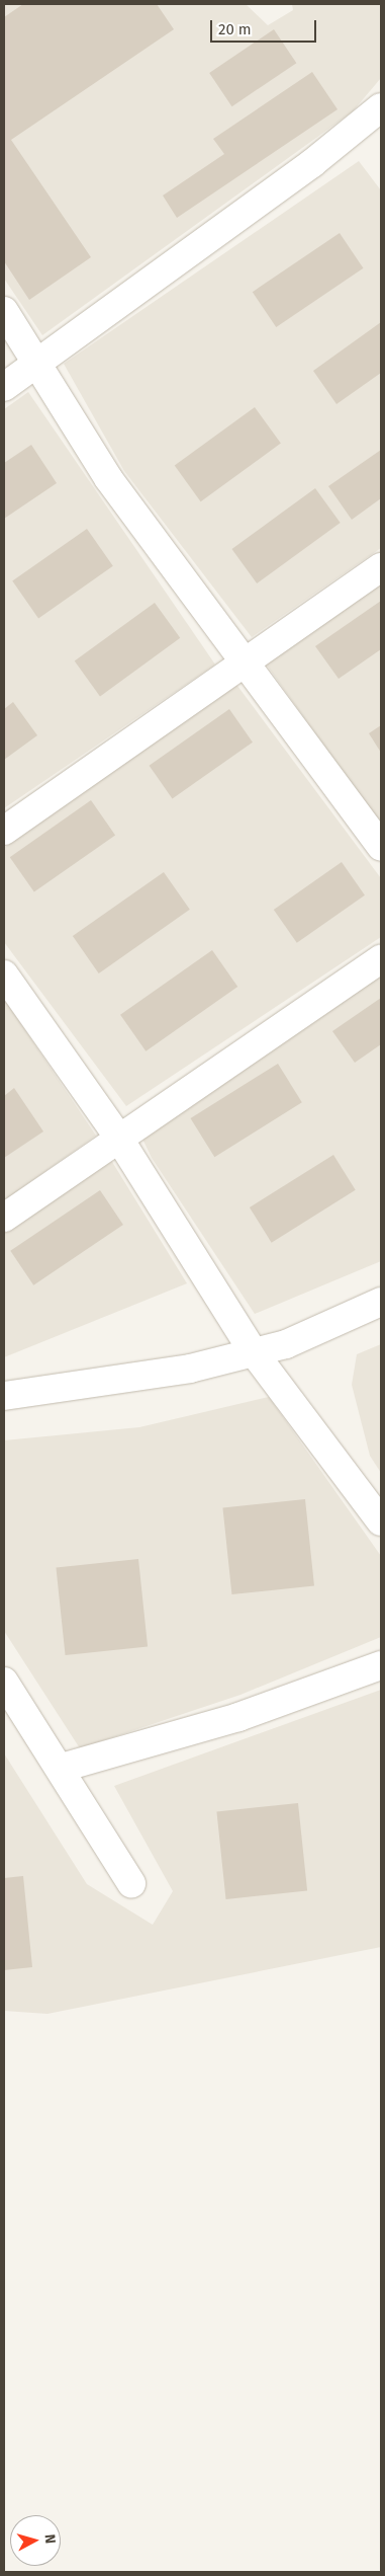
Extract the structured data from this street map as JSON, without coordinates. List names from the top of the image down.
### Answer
{
  "scale_bar": "20 m",
  "north": "right"
}
